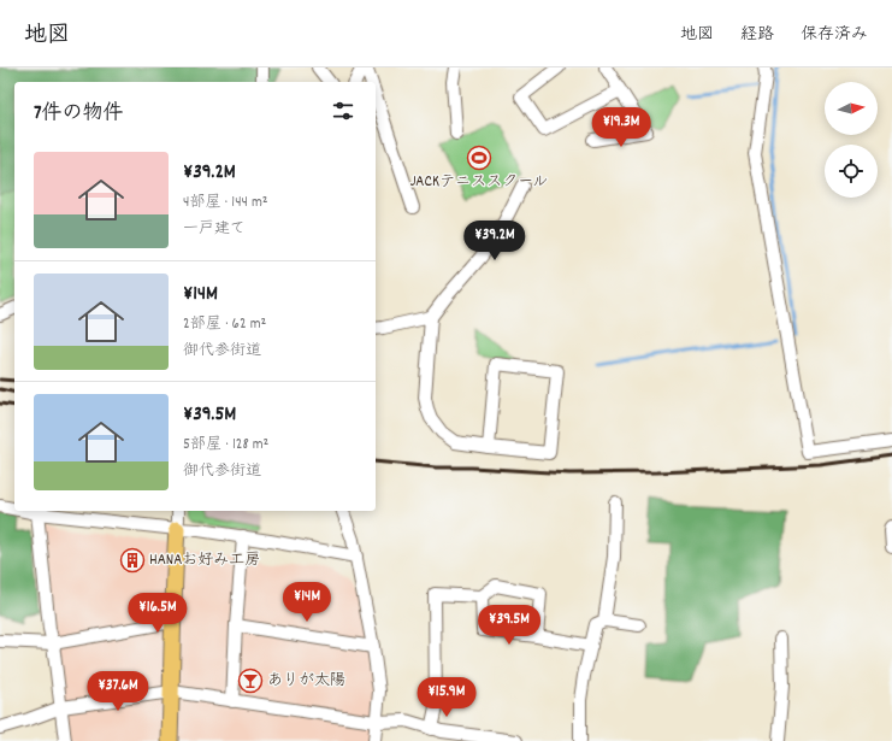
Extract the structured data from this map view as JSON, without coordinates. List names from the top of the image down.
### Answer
{
  "places": {
    "sports": ["JACKテニススクール"],
    "building": ["HANAお好み工房"],
    "bar": ["ありが太陽"]
  },
  "north": "right",
  "page": {
    "header": "地図",
    "nav": ["地図", "経路", "保存済み"],
    "heading": "7件の物件",
    "price": [
      "¥19.3M",
      "¥39.2M",
      "¥14M",
      "¥16.5M",
      "¥39.5M",
      "¥37.6M",
      "¥15.9M"
    ],
    "list": [
      {
        "name": "¥39.2M",
        "note": "4部屋 · 144 m² · 一戸建て"
      },
      {
        "name": "¥14M",
        "note": "2部屋 · 62 m² · 御代参街道"
      },
      {
        "name": "¥39.5M",
        "note": "5部屋 · 128 m² · 御代参街道"
      }
    ]
  }
}
